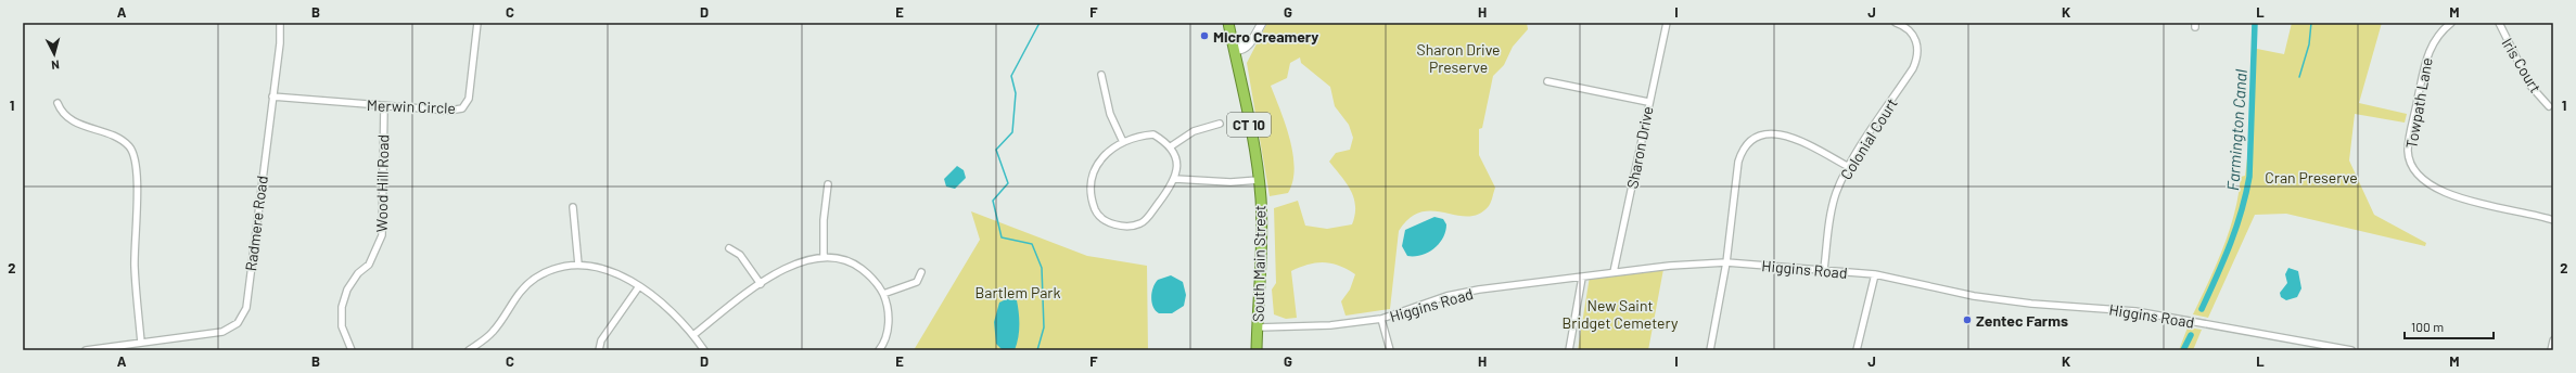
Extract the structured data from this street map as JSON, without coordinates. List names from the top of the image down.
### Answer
{
  "streets": {
    "highway": ["CT 10", "South Main Street"],
    "street": [
      "Iris Court",
      "Towpath Lane",
      "Merwin Circle",
      "Colonial Court",
      "Sharon Drive",
      "Wood Hill Road",
      "Radmere Road",
      "Higgins Road"
    ]
  },
  "crossings": [
    ["Merwin Circle", "Wood Hill Road"],
    ["Merwin Circle", "Radmere Road"],
    ["Colonial Court", "Higgins Road"],
    ["Sharon Drive", "Higgins Road"],
    ["South Main Street", "Higgins Road"]
  ],
  "water": ["Farmington Canal"],
  "parks": [
    "Sharon Drive Preserve",
    "Cran Preserve",
    "Bartlem Park",
    "New Saint Bridget Cemetery"
  ],
  "places": ["Micro Creamery", "Zentec Farms"],
  "scale_bar": "100 m",
  "north": "bottom",
  "grid": {
    "columns": [
      "A",
      "B",
      "C",
      "D",
      "E",
      "F",
      "G",
      "H",
      "I",
      "J",
      "K",
      "L",
      "M"
    ],
    "rows": ["1", "2"]
  }
}
